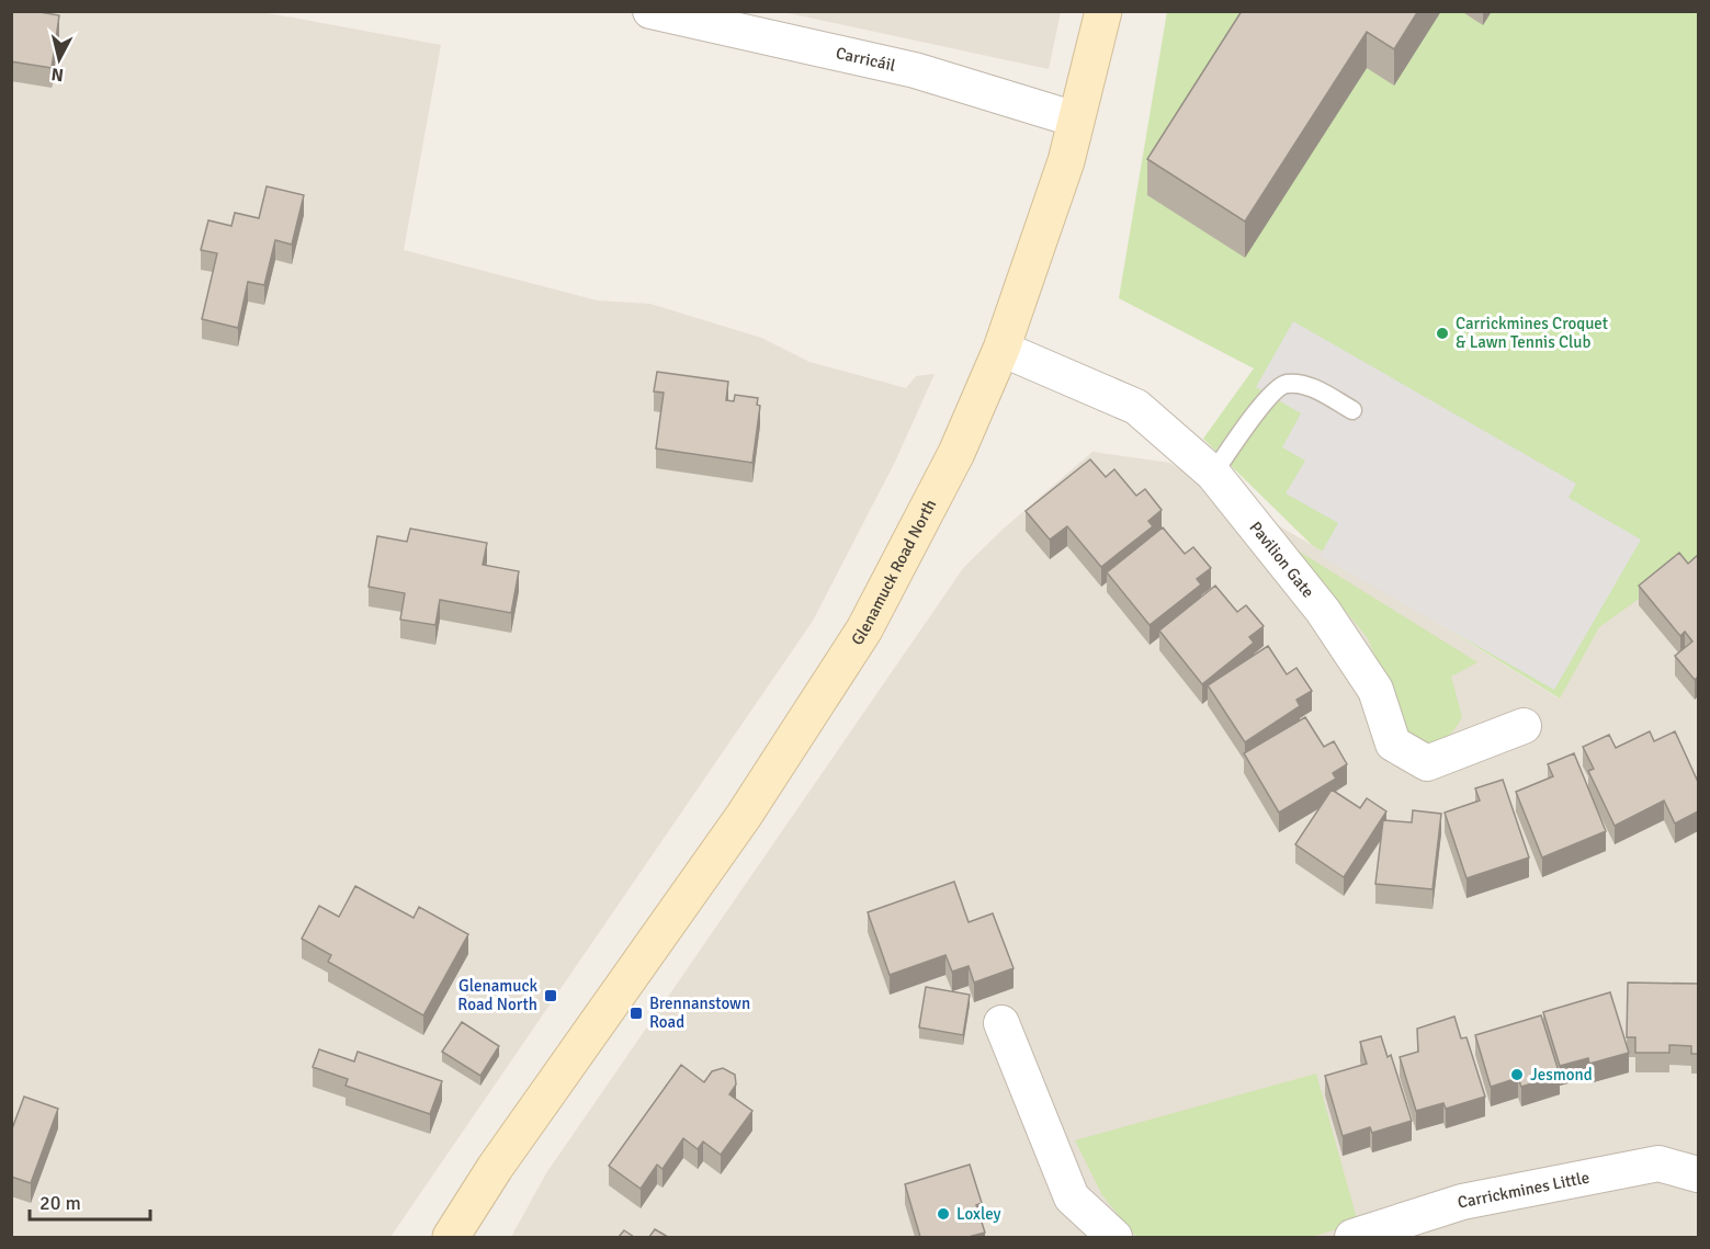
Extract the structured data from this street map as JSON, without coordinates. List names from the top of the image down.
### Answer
{
  "streets": {
    "main road": ["Glenamuck Road North"],
    "street": ["Carricáil", "Pavilion Gate", "Carrickmines Little"]
  },
  "crossings": [
    ["Carricáil", "Glenamuck Road North"],
    ["Pavilion Gate", "Glenamuck Road North"]
  ],
  "places": {
    "other": ["Carrickmines Croquet & Lawn Tennis Club", "Jesmond", "Loxley"],
    "transit": ["Glenamuck Road North", "Brennanstown Road"]
  },
  "scale_bar": "20 m",
  "north": "bottom"
}
